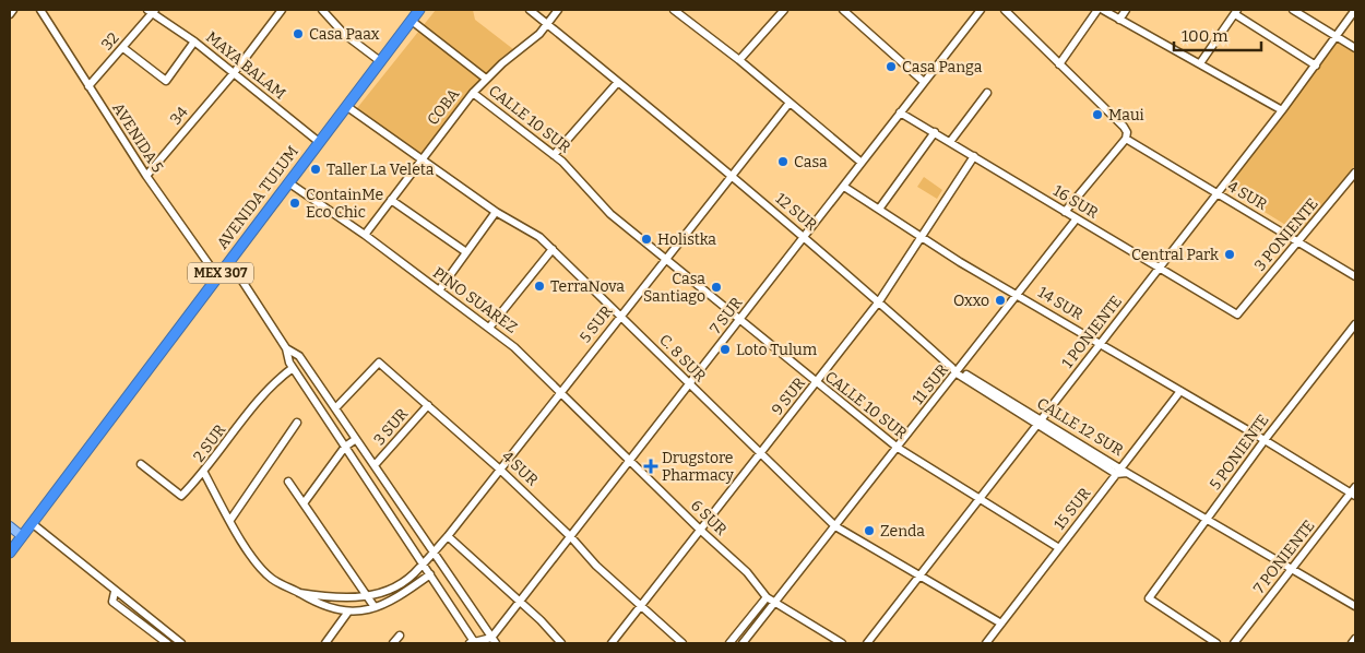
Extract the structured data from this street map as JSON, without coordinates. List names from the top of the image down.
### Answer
{
  "streets": {
    "highway": ["AVENIDA TULUM", "MEX 307"],
    "street": [
      "32",
      "MAYA BALAM",
      "COBA",
      "34",
      "CALLE 10 SUR",
      "AVENIDA 5",
      "4 SUR",
      "16 SUR",
      "12 SUR",
      "3 PONIENTE",
      "PINO SUAREZ",
      "14 SUR",
      "7 SUR",
      "5 SUR",
      "1 PONIENTE",
      "C. 8 SUR",
      "11 SUR",
      "9 SUR",
      "3 SUR",
      "CALLE 12 SUR",
      "2 SUR",
      "5 PONIENTE",
      "15 SUR",
      "6 SUR",
      "7 PONIENTE"
    ]
  },
  "crossings": [
    ["32", "MAYA BALAM"],
    ["32", "AVENIDA 5"],
    ["MAYA BALAM", "34"],
    ["MAYA BALAM", "AVENIDA TULUM"],
    ["COBA", "CALLE 10 SUR"],
    ["COBA", "12 SUR"],
    ["COBA", "PINO SUAREZ"],
    ["COBA", "C. 8 SUR"],
    ["34", "AVENIDA 5"],
    ["CALLE 10 SUR", "7 SUR"],
    ["CALLE 10 SUR", "5 SUR"],
    ["CALLE 10 SUR", "1 PONIENTE"],
    ["CALLE 10 SUR", "11 SUR"],
    ["CALLE 10 SUR", "9 SUR"],
    ["CALLE 10 SUR", "15 SUR"],
    ["AVENIDA 5", "AVENIDA TULUM"],
    ["4 SUR", "3 PONIENTE"],
    ["4 SUR", "7 SUR"],
    ["4 SUR", "5 SUR"],
    ["4 SUR", "1 PONIENTE"],
    ["4 SUR", "9 SUR"],
    ["4 SUR", "3 SUR"],
    ["AVENIDA TULUM", "MEX 307"],
    ["AVENIDA TULUM", "PINO SUAREZ"],
    ["AVENIDA TULUM", "C. 8 SUR"],
    ["16 SUR", "3 PONIENTE"],
    ["16 SUR", "7 SUR"],
    ["16 SUR", "1 PONIENTE"],
    ["16 SUR", "11 SUR"],
    ["16 SUR", "9 SUR"],
    ["12 SUR", "7 SUR"],
    ["12 SUR", "5 SUR"],
    ["12 SUR", "9 SUR"],
    ["12 SUR", "CALLE 12 SUR"],
    ["PINO SUAREZ", "7 SUR"],
    ["PINO SUAREZ", "5 SUR"],
    ["PINO SUAREZ", "6 SUR"],
    ["14 SUR", "7 SUR"],
    ["14 SUR", "1 PONIENTE"],
    ["14 SUR", "11 SUR"],
    ["14 SUR", "9 SUR"],
    ["14 SUR", "5 PONIENTE"],
    ["14 SUR", "15 SUR"],
    ["14 SUR", "7 PONIENTE"],
    ["7 SUR", "C. 8 SUR"],
    ["7 SUR", "6 SUR"],
    ["5 SUR", "C. 8 SUR"],
    ["1 PONIENTE", "C. 8 SUR"],
    ["1 PONIENTE", "CALLE 12 SUR"],
    ["C. 8 SUR", "11 SUR"],
    ["C. 8 SUR", "9 SUR"],
    ["C. 8 SUR", "15 SUR"],
    ["11 SUR", "CALLE 12 SUR"],
    ["9 SUR", "6 SUR"],
    ["CALLE 12 SUR", "5 PONIENTE"],
    ["CALLE 12 SUR", "15 SUR"],
    ["CALLE 12 SUR", "7 PONIENTE"]
  ],
  "places": {
    "other": [
      "Casa Paax",
      "Casa Panga",
      "Maui",
      "Casa",
      "Taller La Veleta",
      "ContainMe Eco Chic",
      "Holistka",
      "Central Park",
      "TerraNova",
      "Casa Santiago",
      "Oxxo",
      "Loto Tulum",
      "Zenda"
    ],
    "health": ["Drugstore Pharmacy"]
  },
  "scale_bar": "100 m"
}
